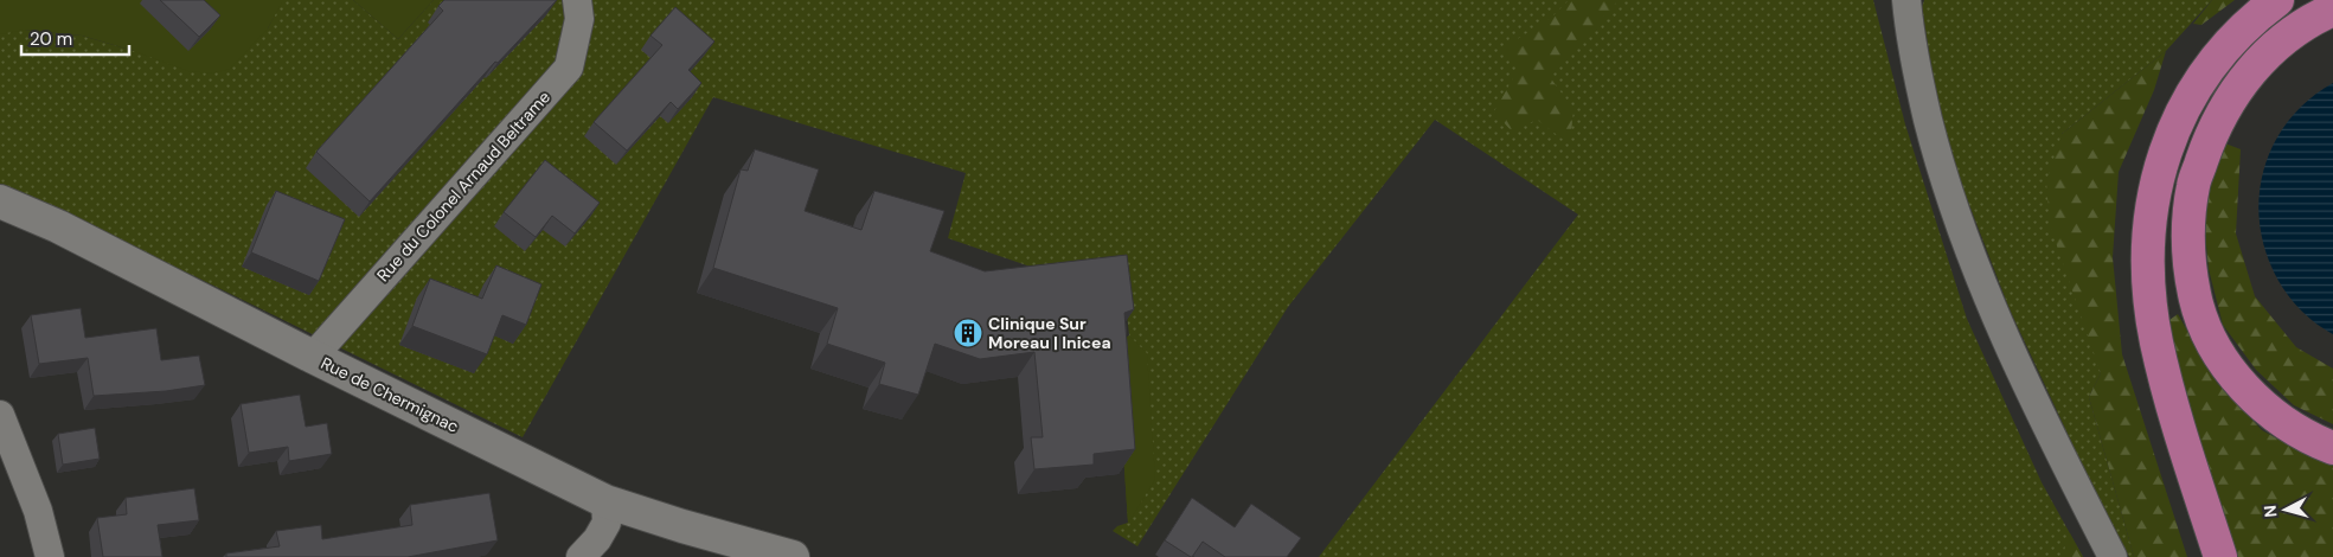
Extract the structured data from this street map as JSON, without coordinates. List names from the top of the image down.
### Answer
{
  "streets": {
    "street": ["Rue du Colonel Arnaud Beltrame", "Rue de Chermignac"]
  },
  "crossings": [
    ["Rue du Colonel Arnaud Beltrame", "Rue de Chermignac"]
  ],
  "places": {
    "building": ["Clinique Sur Moreau | Inicea"]
  },
  "scale_bar": "20 m",
  "north": "left"
}
